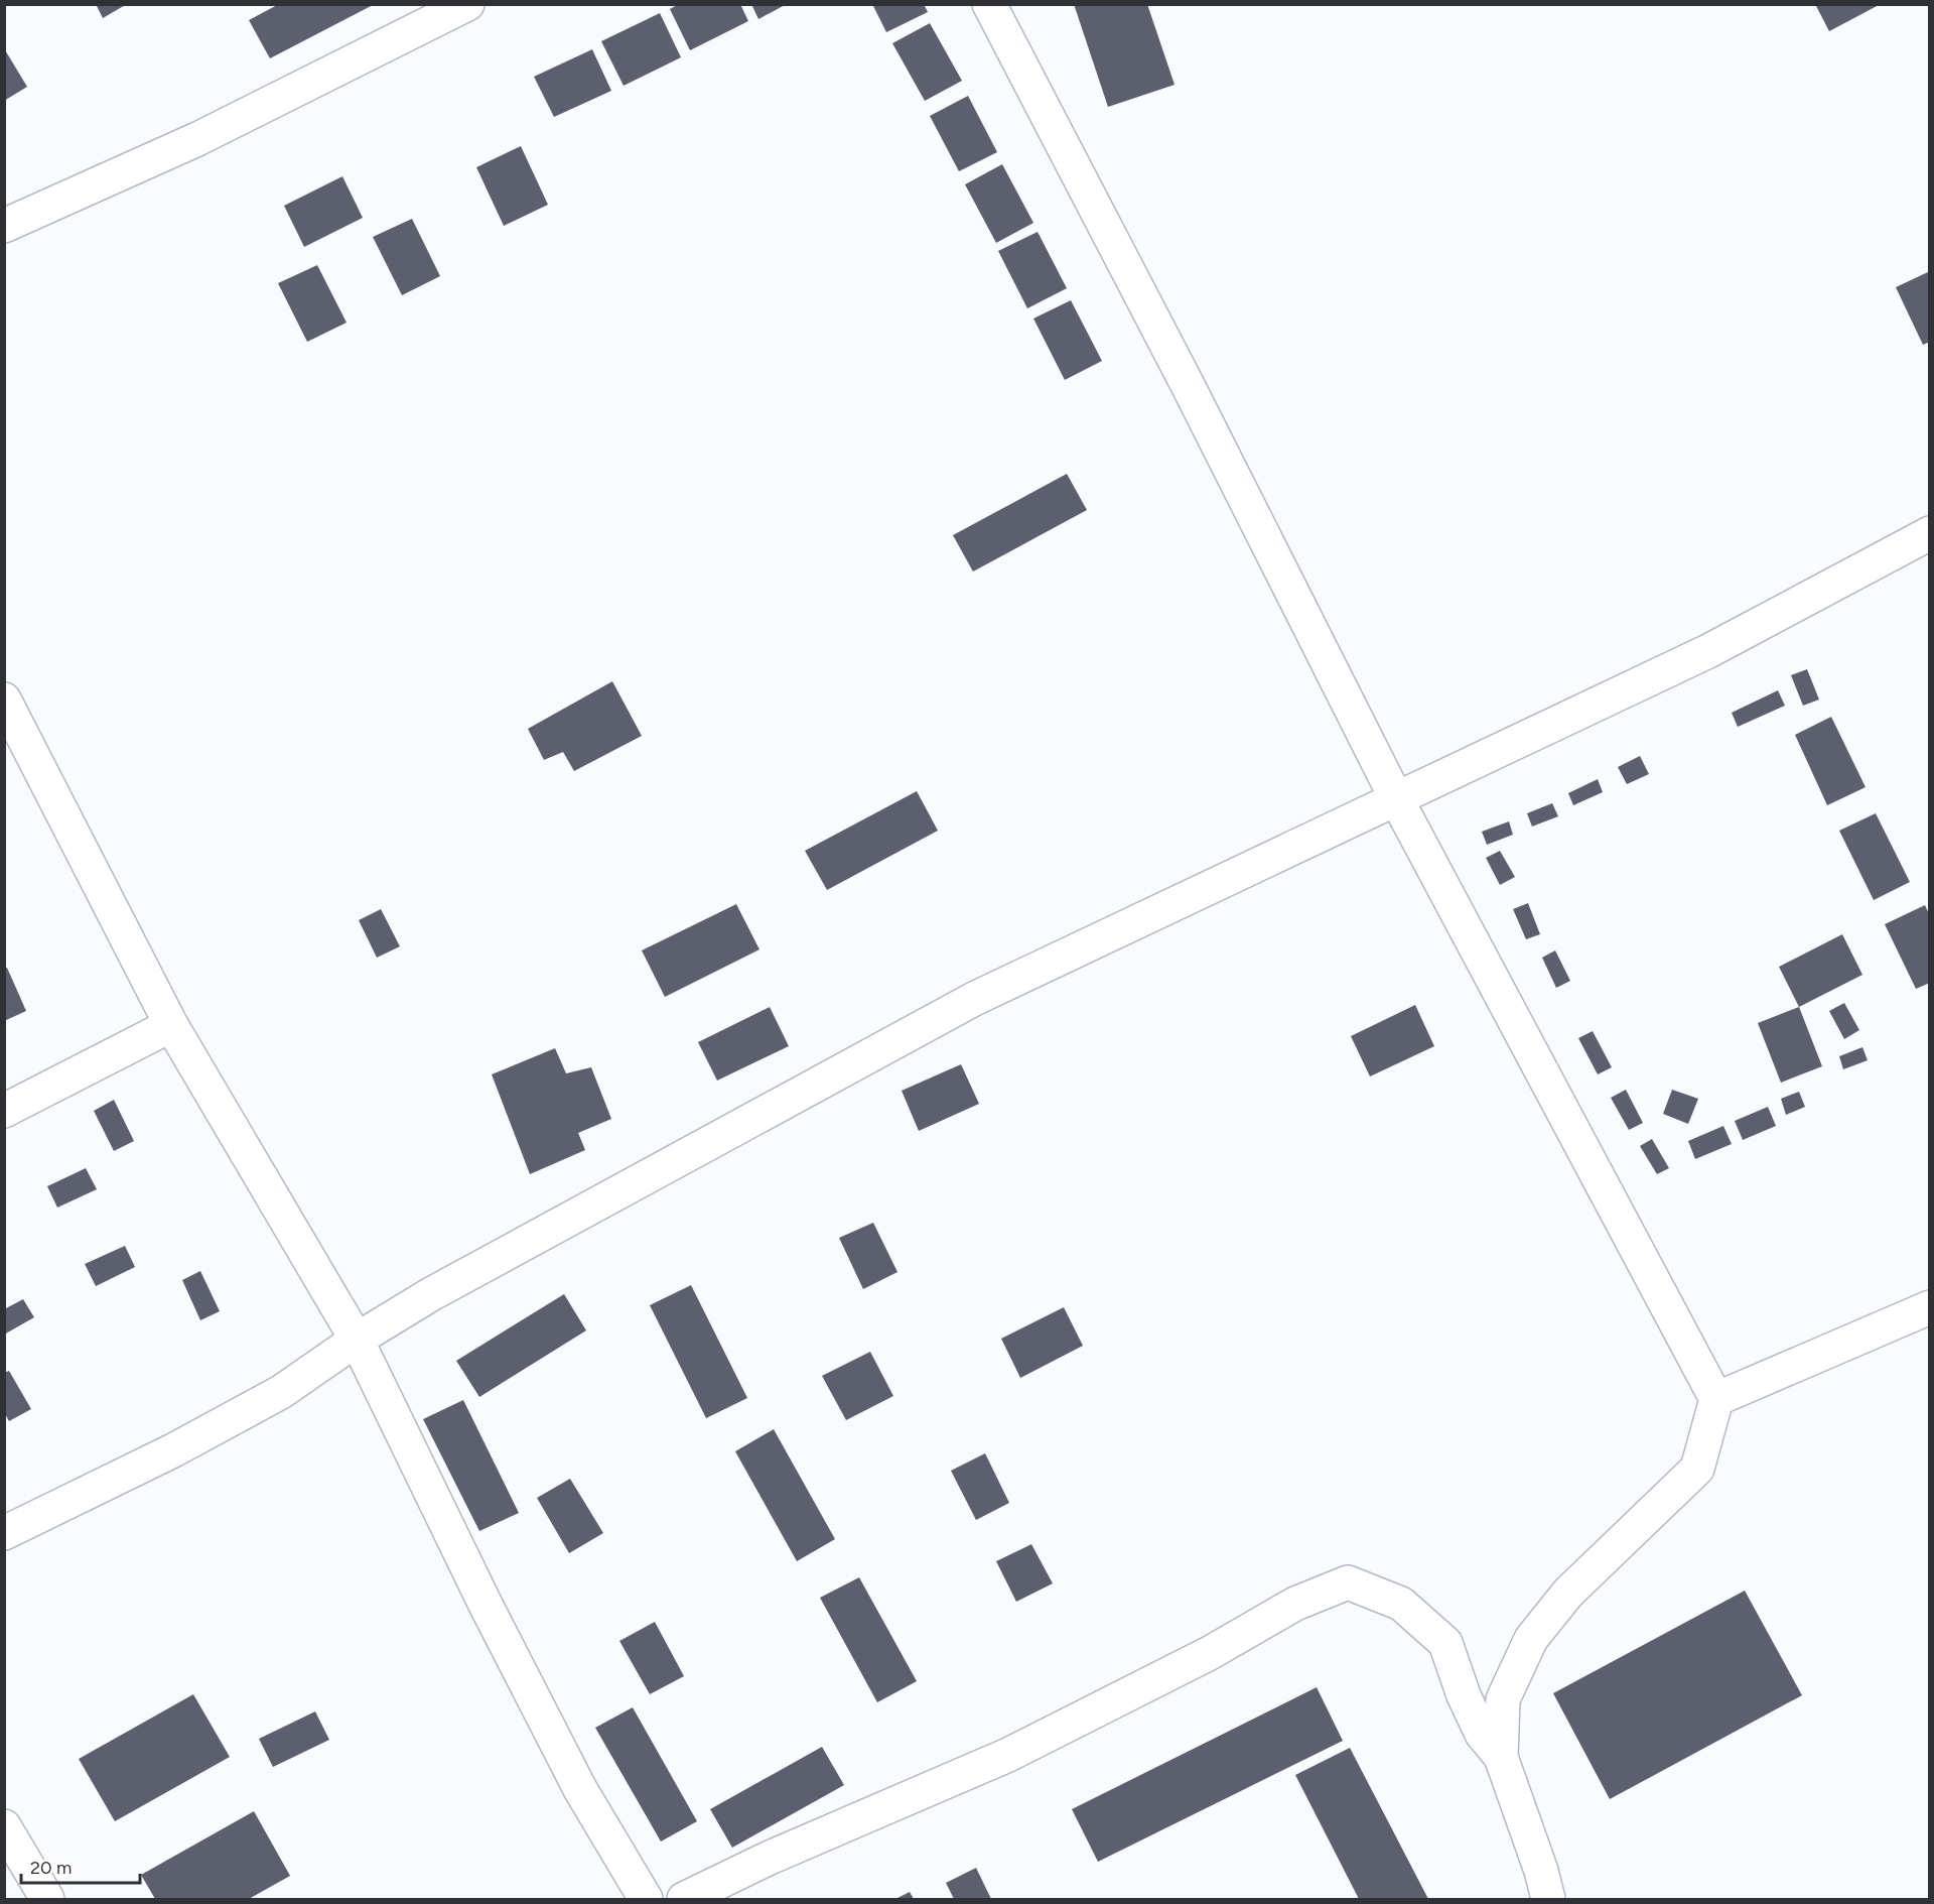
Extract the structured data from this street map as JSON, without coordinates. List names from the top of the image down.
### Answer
{
  "scale_bar": "20 m"
}
